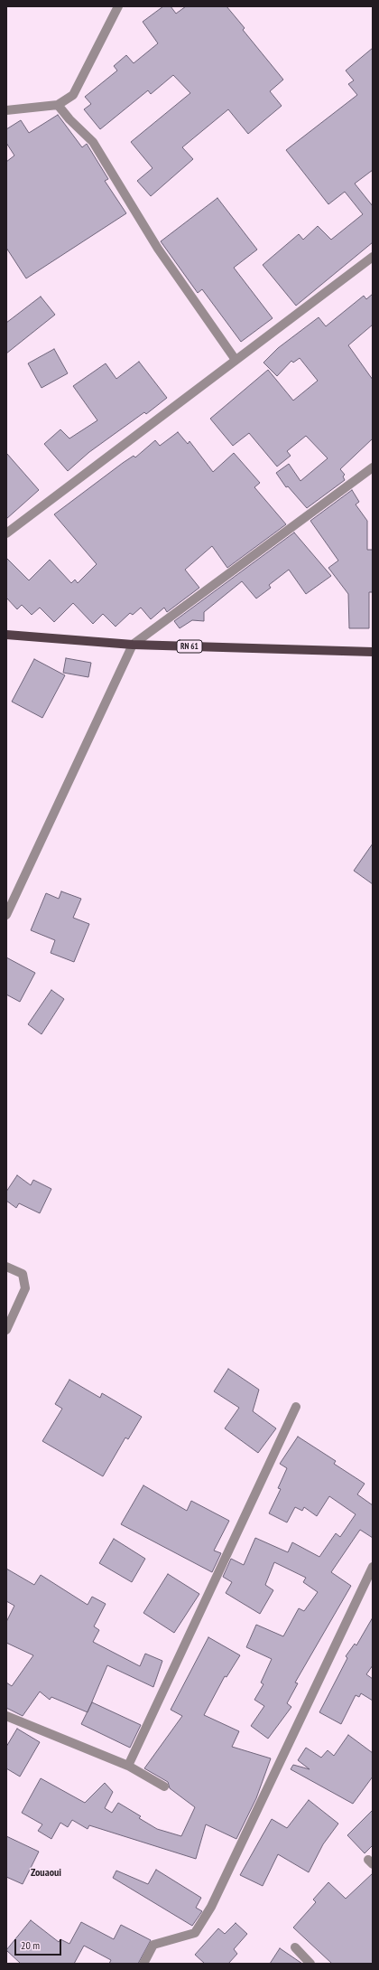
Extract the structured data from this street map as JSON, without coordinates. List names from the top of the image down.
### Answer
{
  "streets": {
    "main road": ["RN 61"]
  },
  "districts": ["Zouaoui"],
  "scale_bar": "20 m"
}
